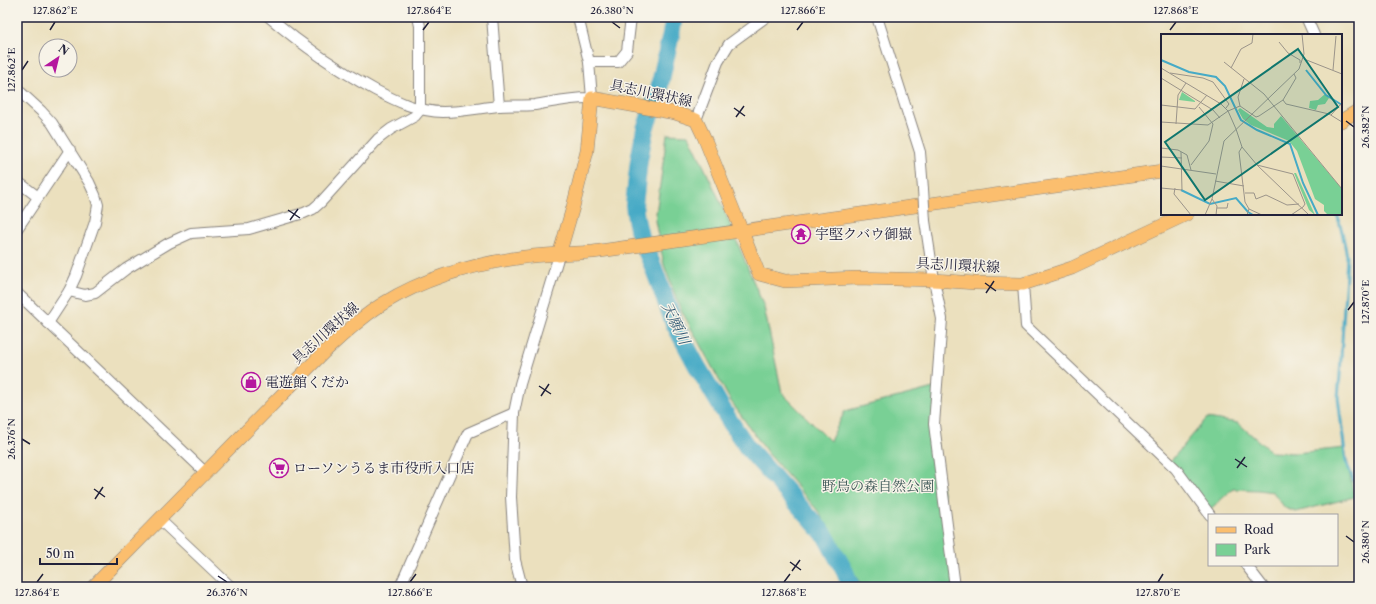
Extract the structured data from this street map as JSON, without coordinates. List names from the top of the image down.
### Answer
{
  "streets": {
    "main road": ["具志川環状線"]
  },
  "water": ["天願川"],
  "parks": ["野鳥の森自然公園"],
  "places": {
    "temple": ["宇堅クバウ御嶽"],
    "shop": ["電遊館くだか"],
    "supermarket": ["ローソンうるま市役所入口店"]
  },
  "legend": ["Road", "Park"],
  "scale_bar": "50 m",
  "north": "top right",
  "coordinates": [
    "127.862°E",
    "127.864°E",
    "26.380°N",
    "127.866°E",
    "127.868°E",
    "26.382°N",
    "127.870°E",
    "26.376°N"
  ]
}
